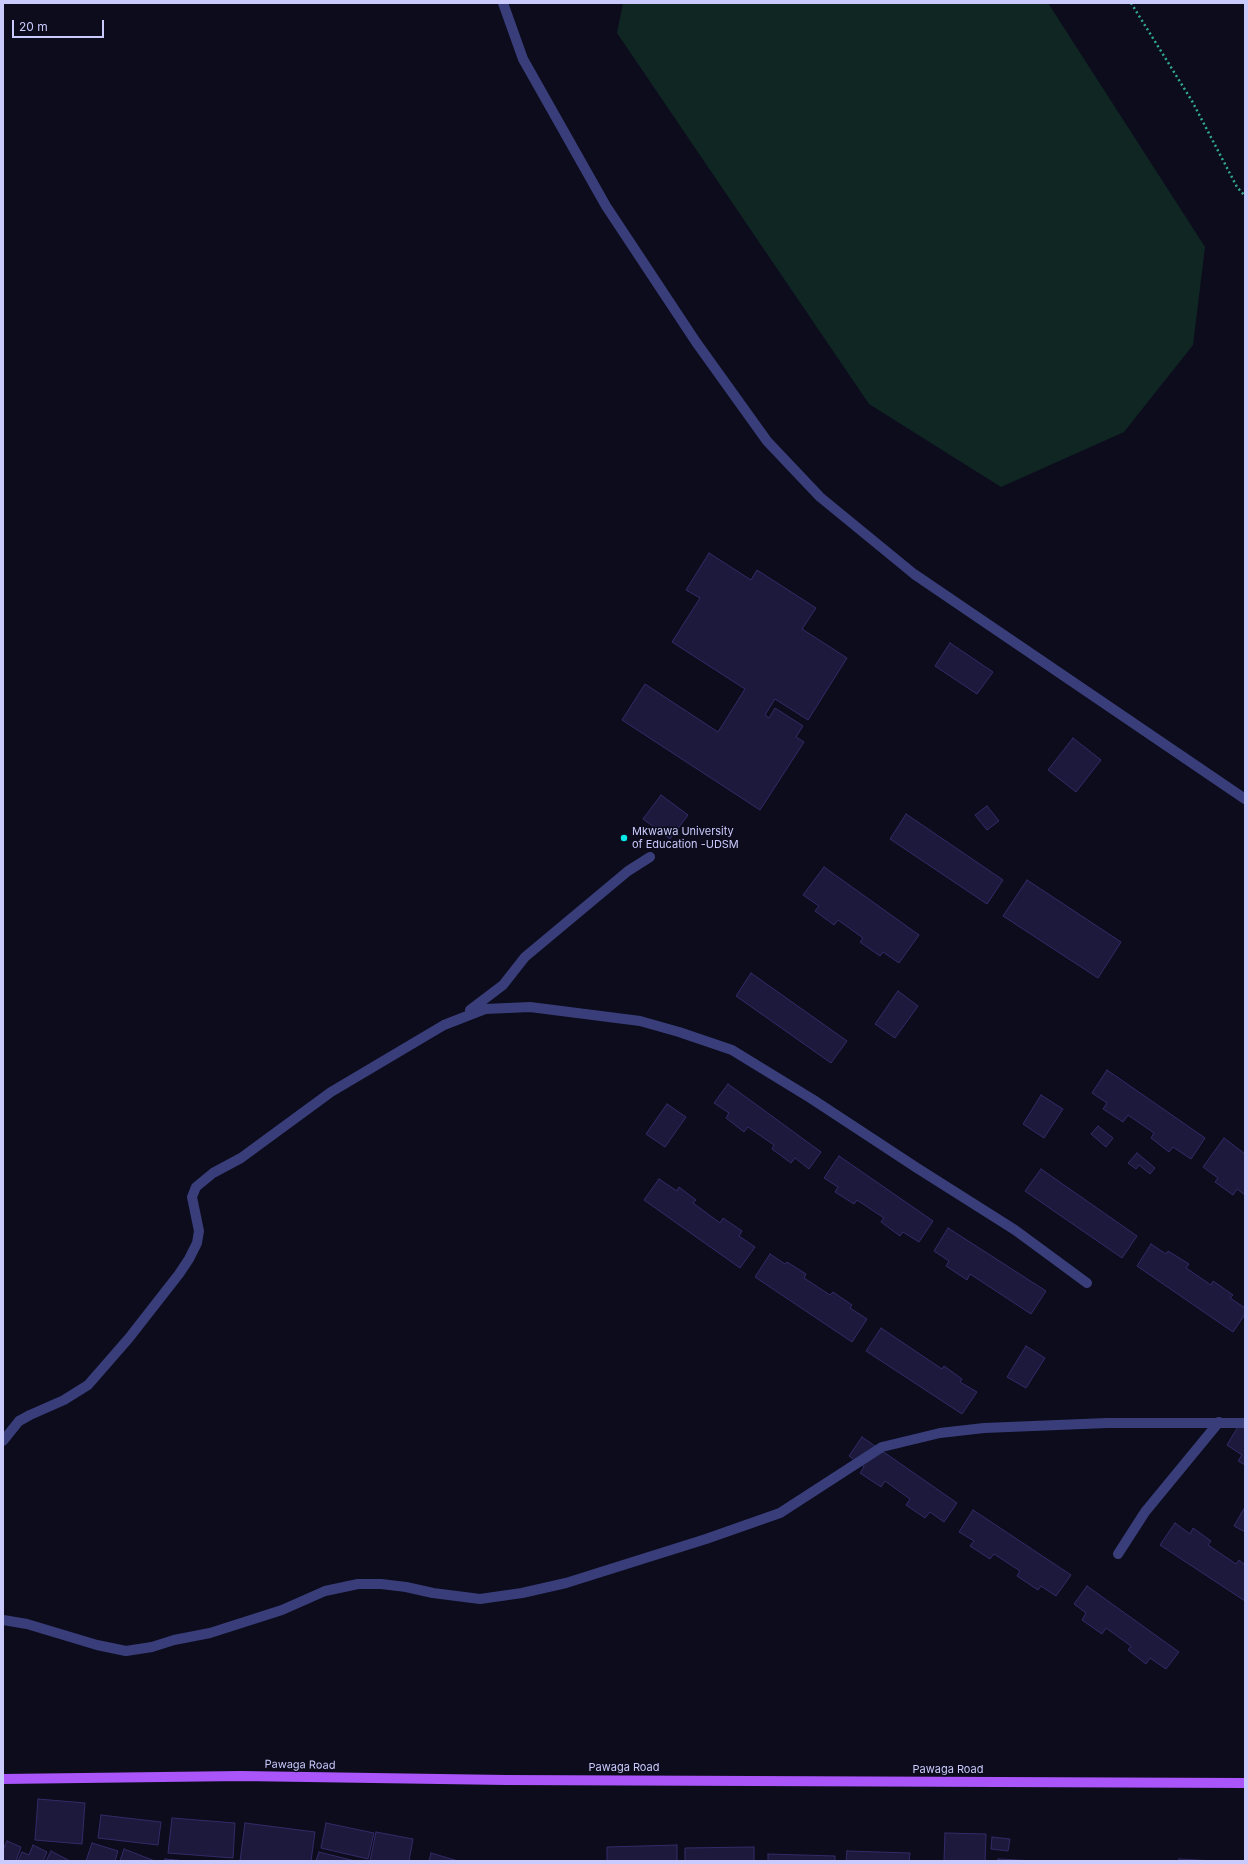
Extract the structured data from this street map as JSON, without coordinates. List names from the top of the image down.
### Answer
{
  "streets": {
    "main road": ["Pawaga Road"]
  },
  "places": ["Mkwawa University of Education -UDSM"],
  "scale_bar": "20 m"
}
